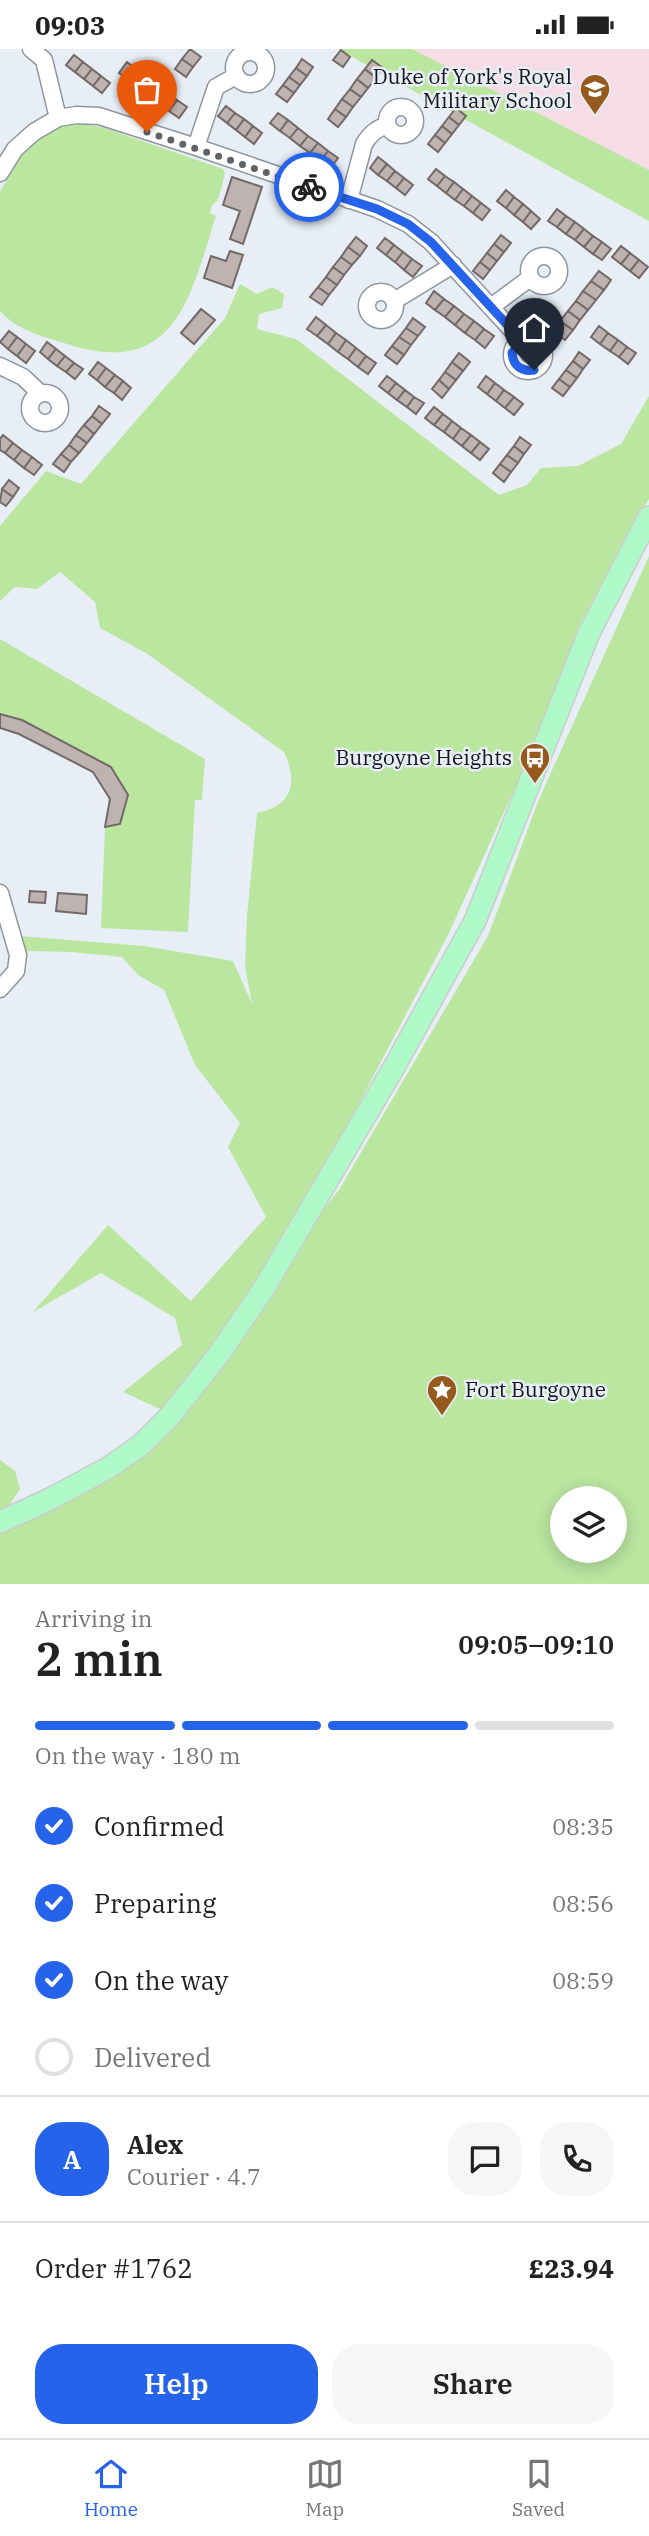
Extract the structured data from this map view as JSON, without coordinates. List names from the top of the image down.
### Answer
{
  "places": {
    "school or university": ["Duke of York's Royal Military School"],
    "bus stop": ["Burgoyne Heights"],
    "place": ["Fort Burgoyne"]
  },
  "page": {
    "status": "09:03",
    "heading": ["2 min", "Arriving in", "09:05–09:10"],
    "panel": [
      "Alex",
      "Courier · 4.7",
      "Order #1762",
      "£23.94"
    ],
    "bar": "On the way · 180 m",
    "list": [
      ["Confirmed", "08:35"],
      ["Preparing", "08:56"],
      ["On the way", "08:59"],
      "Delivered"
    ],
    "round": "A",
    "buttons": ["Help", "Share"],
    "tabs": ["Home", "Map", "Saved"]
  }
}
